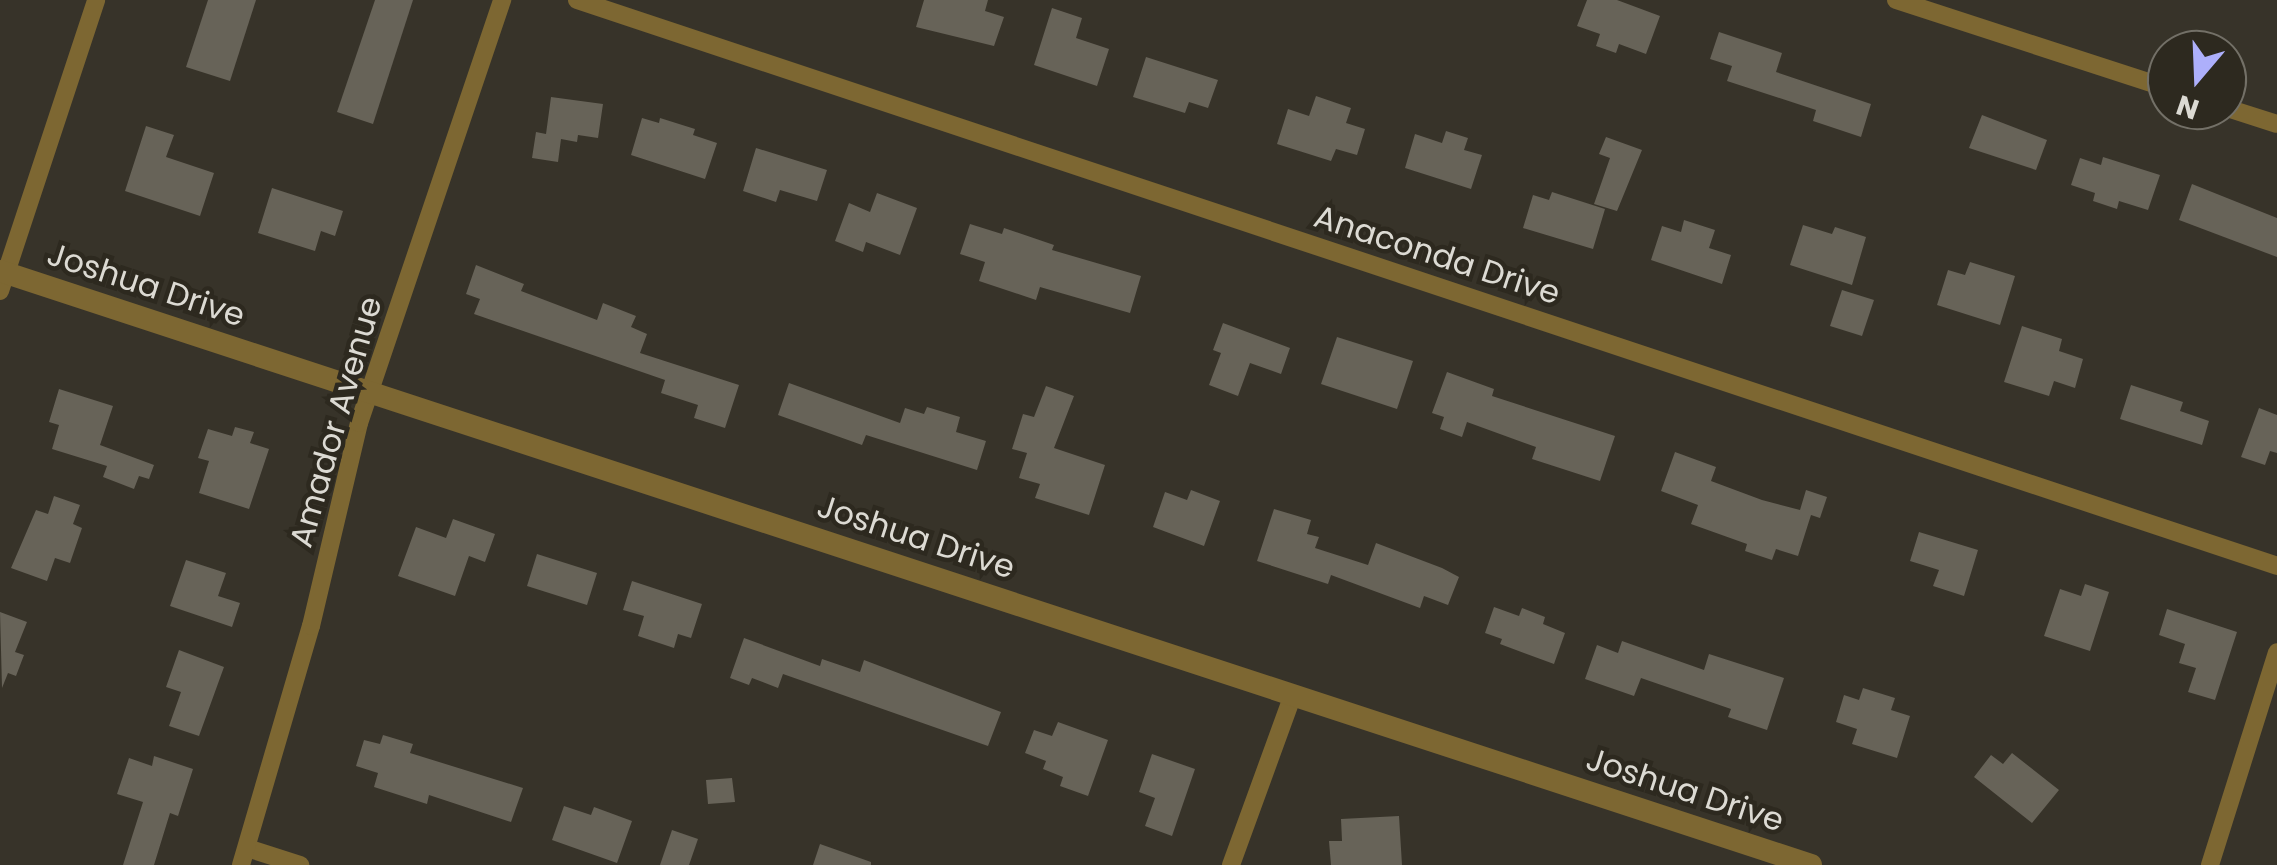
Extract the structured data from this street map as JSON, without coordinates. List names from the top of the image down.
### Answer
{
  "streets": {
    "street": ["Anaconda Drive", "Joshua Drive", "Amador Avenue"]
  },
  "crossings": [
    ["Joshua Drive", "Amador Avenue"]
  ],
  "north": "bottom"
}
